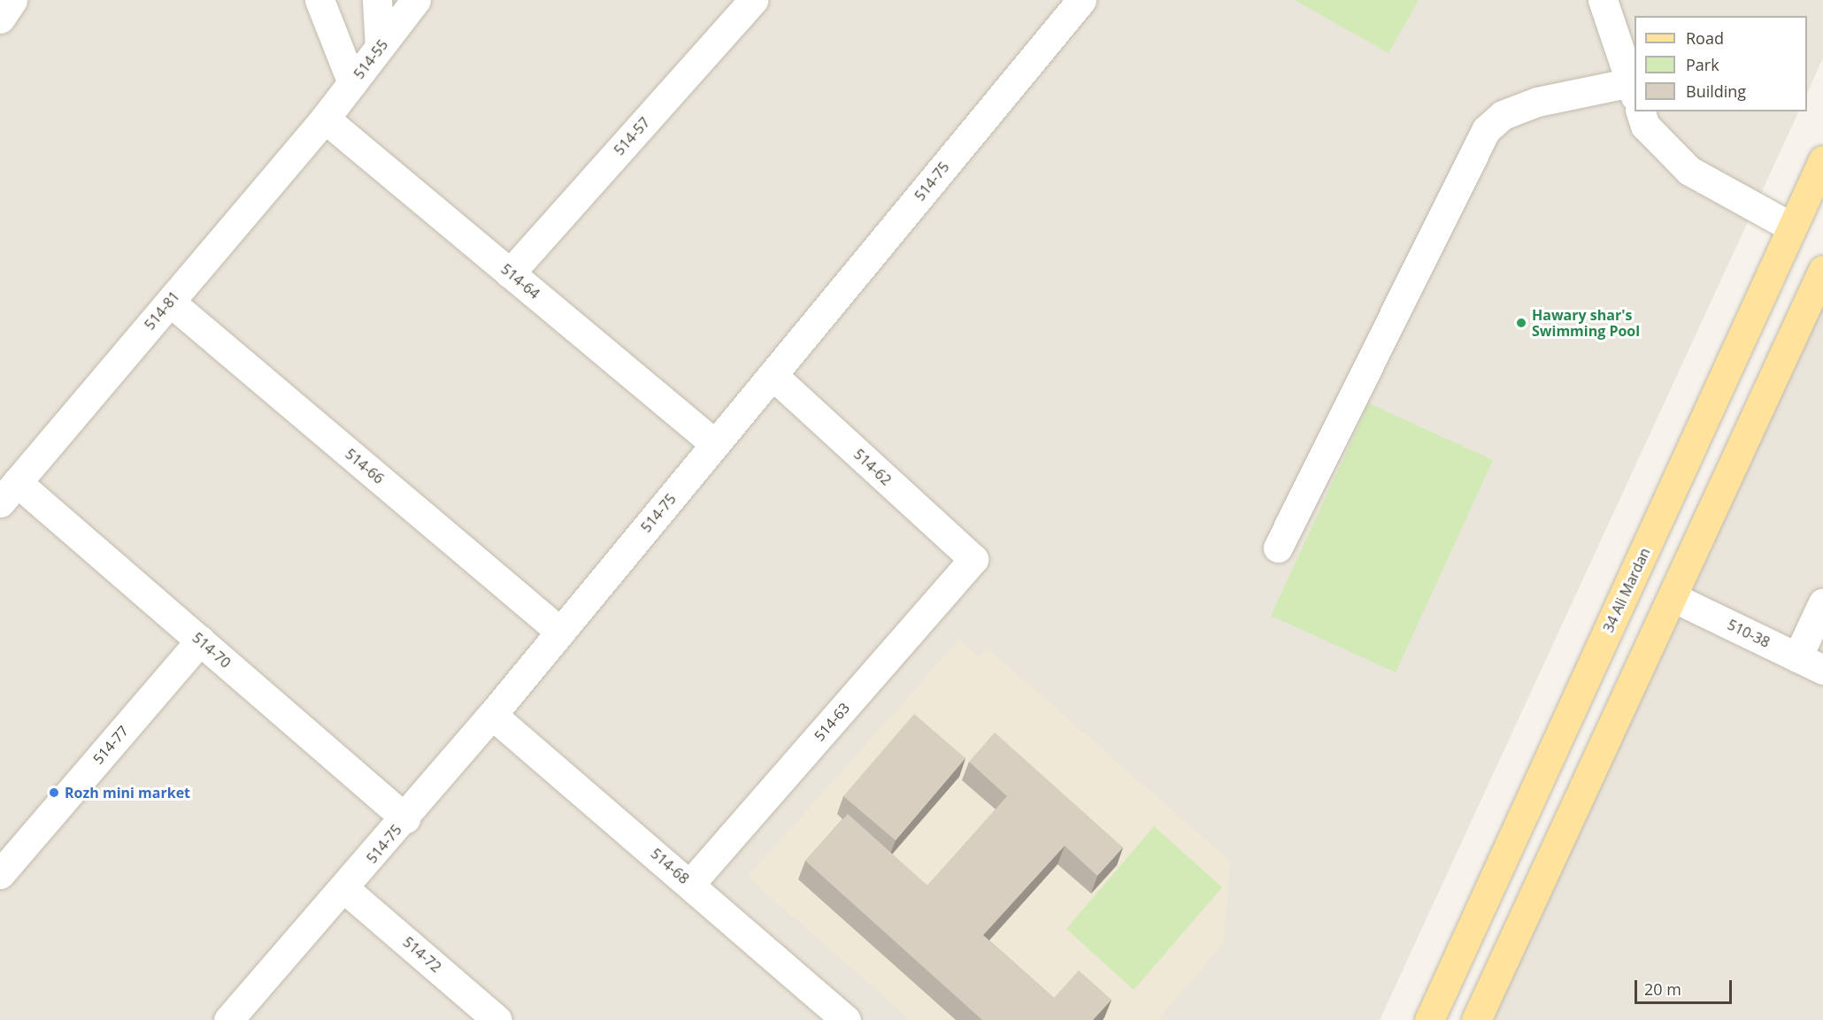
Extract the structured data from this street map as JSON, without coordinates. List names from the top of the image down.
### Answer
{
  "streets": {
    "main road": ["34 Ali Mardan"],
    "street": [
      "514-55",
      "514-57",
      "514-75",
      "514-64",
      "514-81",
      "514-66",
      "514-62",
      "510-38",
      "514-70",
      "514-63",
      "514-77",
      "514-68",
      "514-72"
    ]
  },
  "crossings": [
    ["514-55", "514-64"],
    ["514-55", "514-81"],
    ["514-57", "514-64"],
    ["514-75", "514-64"],
    ["514-75", "514-66"],
    ["514-75", "514-62"],
    ["514-75", "514-70"],
    ["514-75", "514-68"],
    ["514-75", "514-72"],
    ["514-64", "514-81"],
    ["514-81", "514-66"],
    ["514-81", "514-70"],
    ["514-62", "514-63"],
    ["514-70", "514-77"],
    ["514-63", "514-68"]
  ],
  "places": ["Hawary shar's Swimming Pool", "Rozh mini market"],
  "legend": ["Road", "Park", "Building"],
  "scale_bar": "20 m"
}
